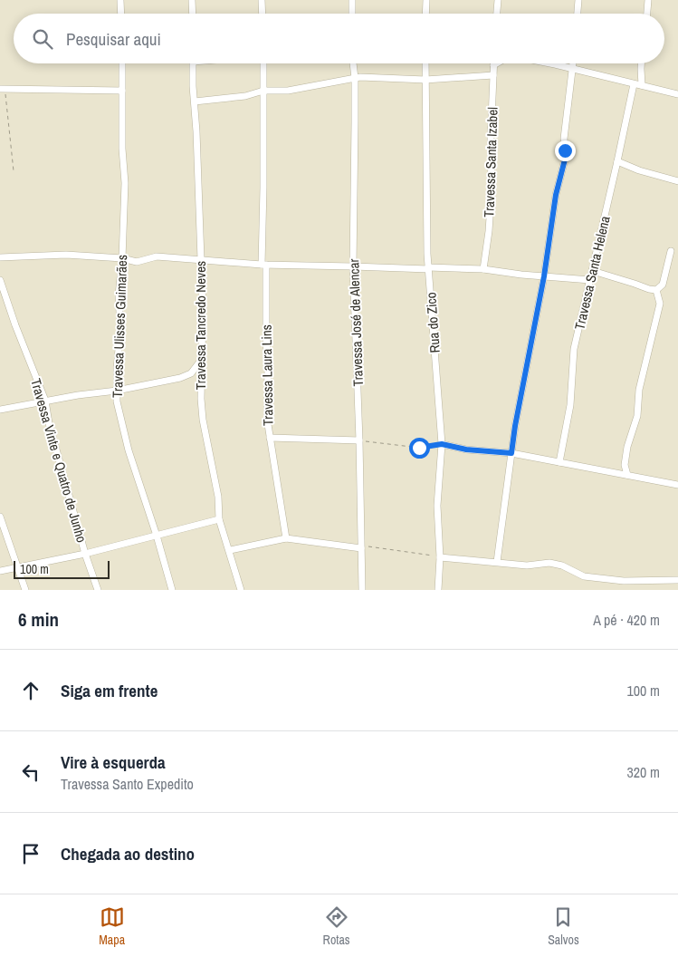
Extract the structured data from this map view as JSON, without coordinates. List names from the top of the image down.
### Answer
{
  "streets": {
    "street": [
      "Travessa Santa Izabel",
      "Travessa Santa Helena",
      "Travessa José de Alencar",
      "Rua do Zico",
      "Travessa Tancredo Neves",
      "Travessa Ulisses Guimarães",
      "Travessa Laura Lins",
      "Travessa Vinte e Quatro de Junho"
    ]
  },
  "scale_bar": "100 m",
  "page": {
    "search": "Pesquisar aqui",
    "scale": "100 m",
    "heading": ["6 min", "A pé · 420 m"],
    "list": [
      ["Siga em frente", "100 m"],
      ["Vire à esquerda", "Travessa Santo Expedito", "320 m"],
      "Chegada ao destino"
    ],
    "nav": ["Mapa", "Rotas", "Salvos"]
  }
}
